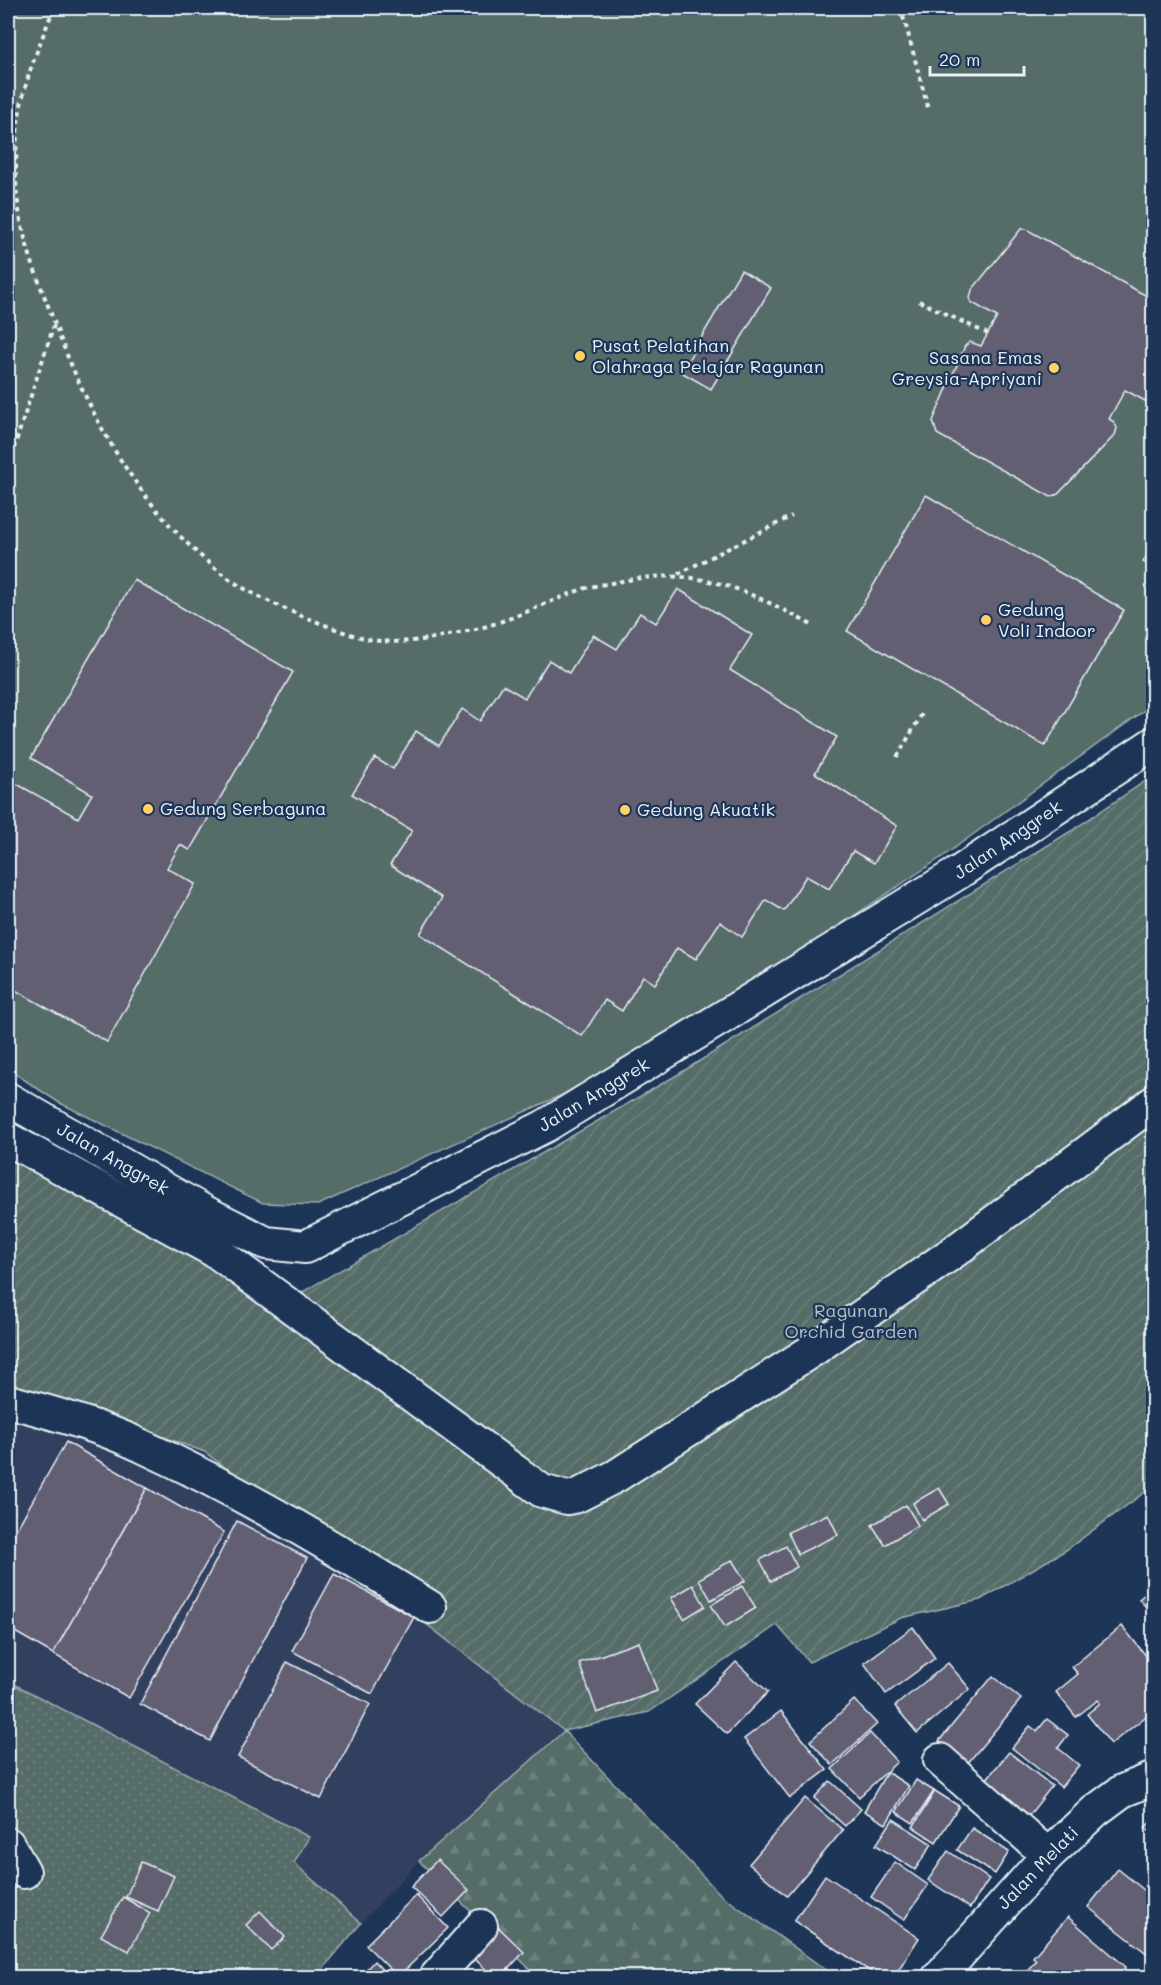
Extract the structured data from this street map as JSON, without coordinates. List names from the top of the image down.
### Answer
{
  "streets": {
    "street": ["Jalan Anggrek", "Jalan Melati"]
  },
  "parks": ["Ragunan Orchid Garden"],
  "places": [
    "Pusat Pelatihan Olahraga Pelajar Ragunan",
    "Sasana Emas Greysia-Apriyani",
    "Gedung Voli Indoor",
    "Gedung Serbaguna",
    "Gedung Akuatik"
  ],
  "scale_bar": "20 m"
}
